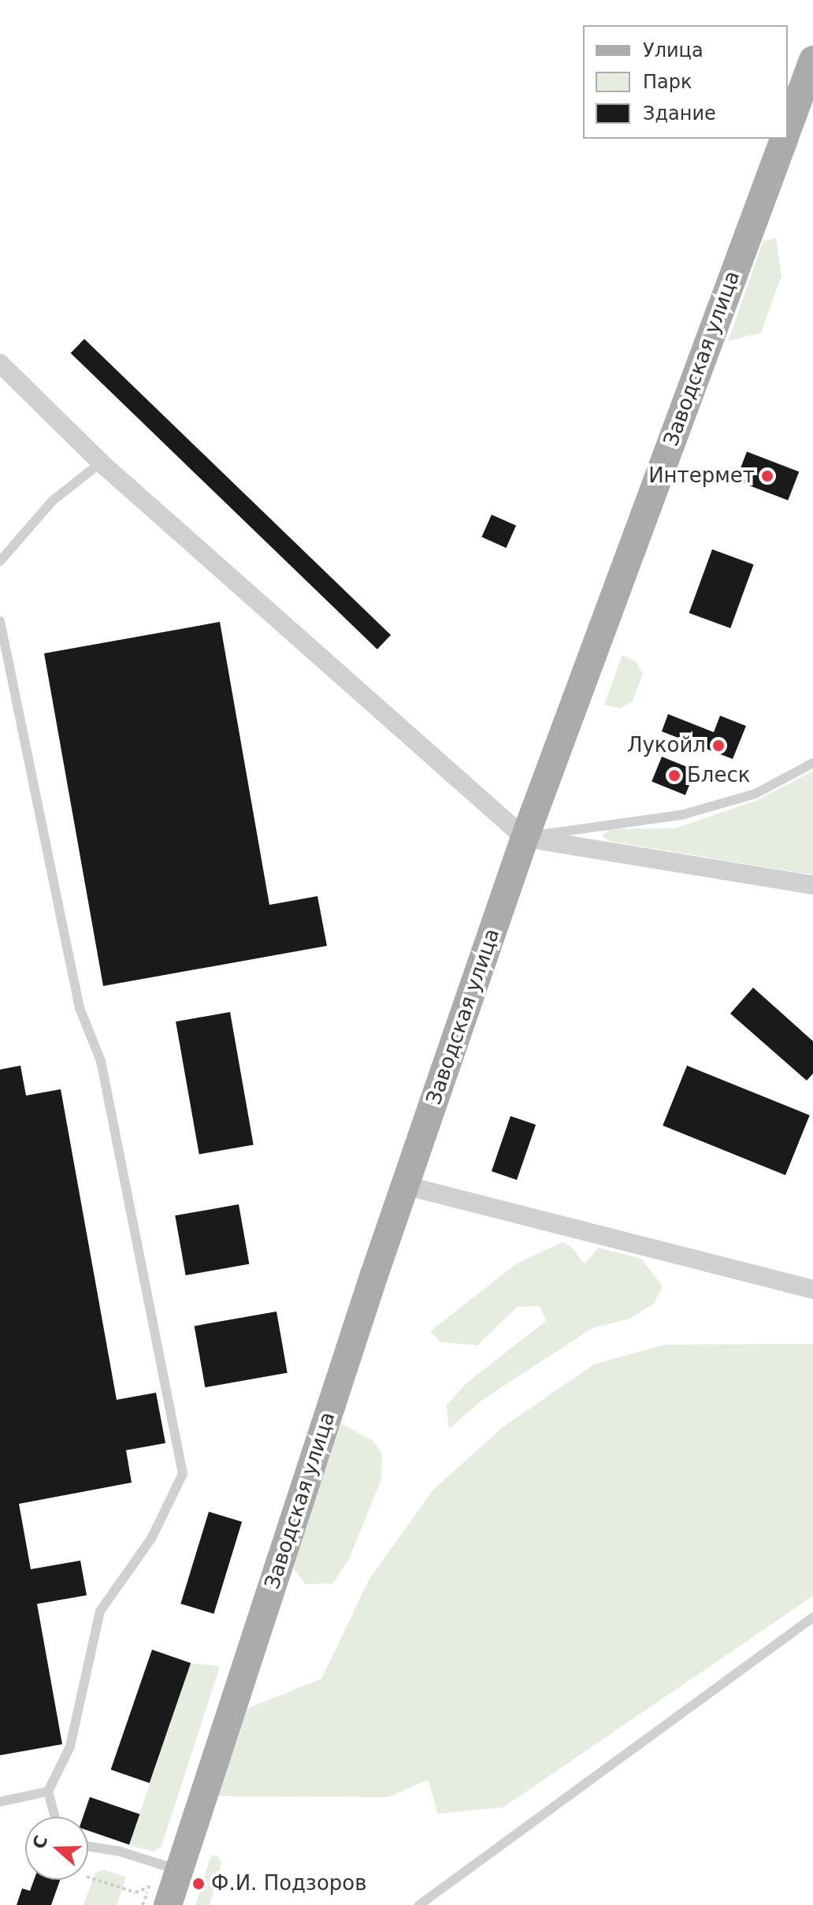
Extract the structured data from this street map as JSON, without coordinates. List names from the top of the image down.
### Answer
{
  "streets": {
    "main road": ["Заводская улица"]
  },
  "places": [
    "Интермет",
    "Лукойл",
    "Блеск",
    "Ф.И. Подзоров"
  ],
  "legend": ["Улица", "Парк", "Здание"],
  "north": "left"
}
